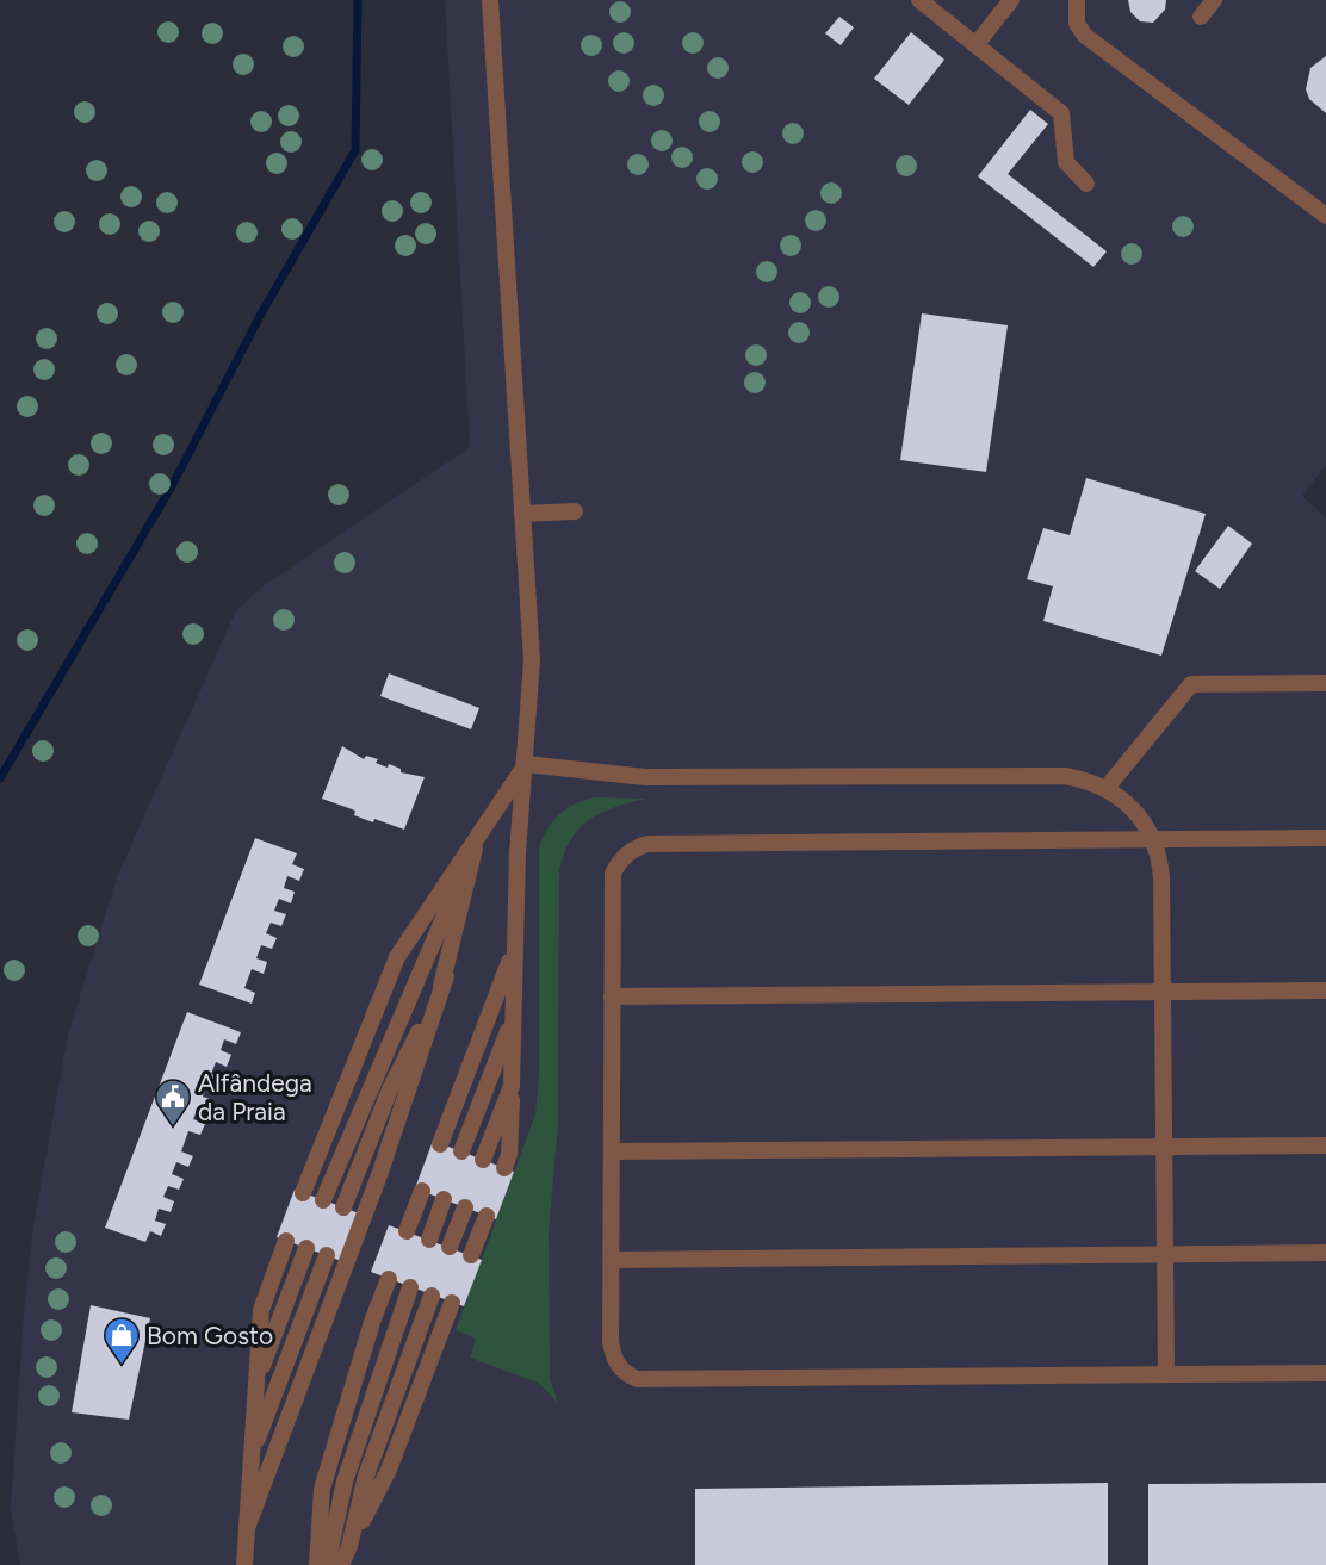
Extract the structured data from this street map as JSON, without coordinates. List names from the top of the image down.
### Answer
{
  "places": {
    "public building": ["Alfândega da Praia"],
    "shop": ["Bom Gosto"]
  }
}
